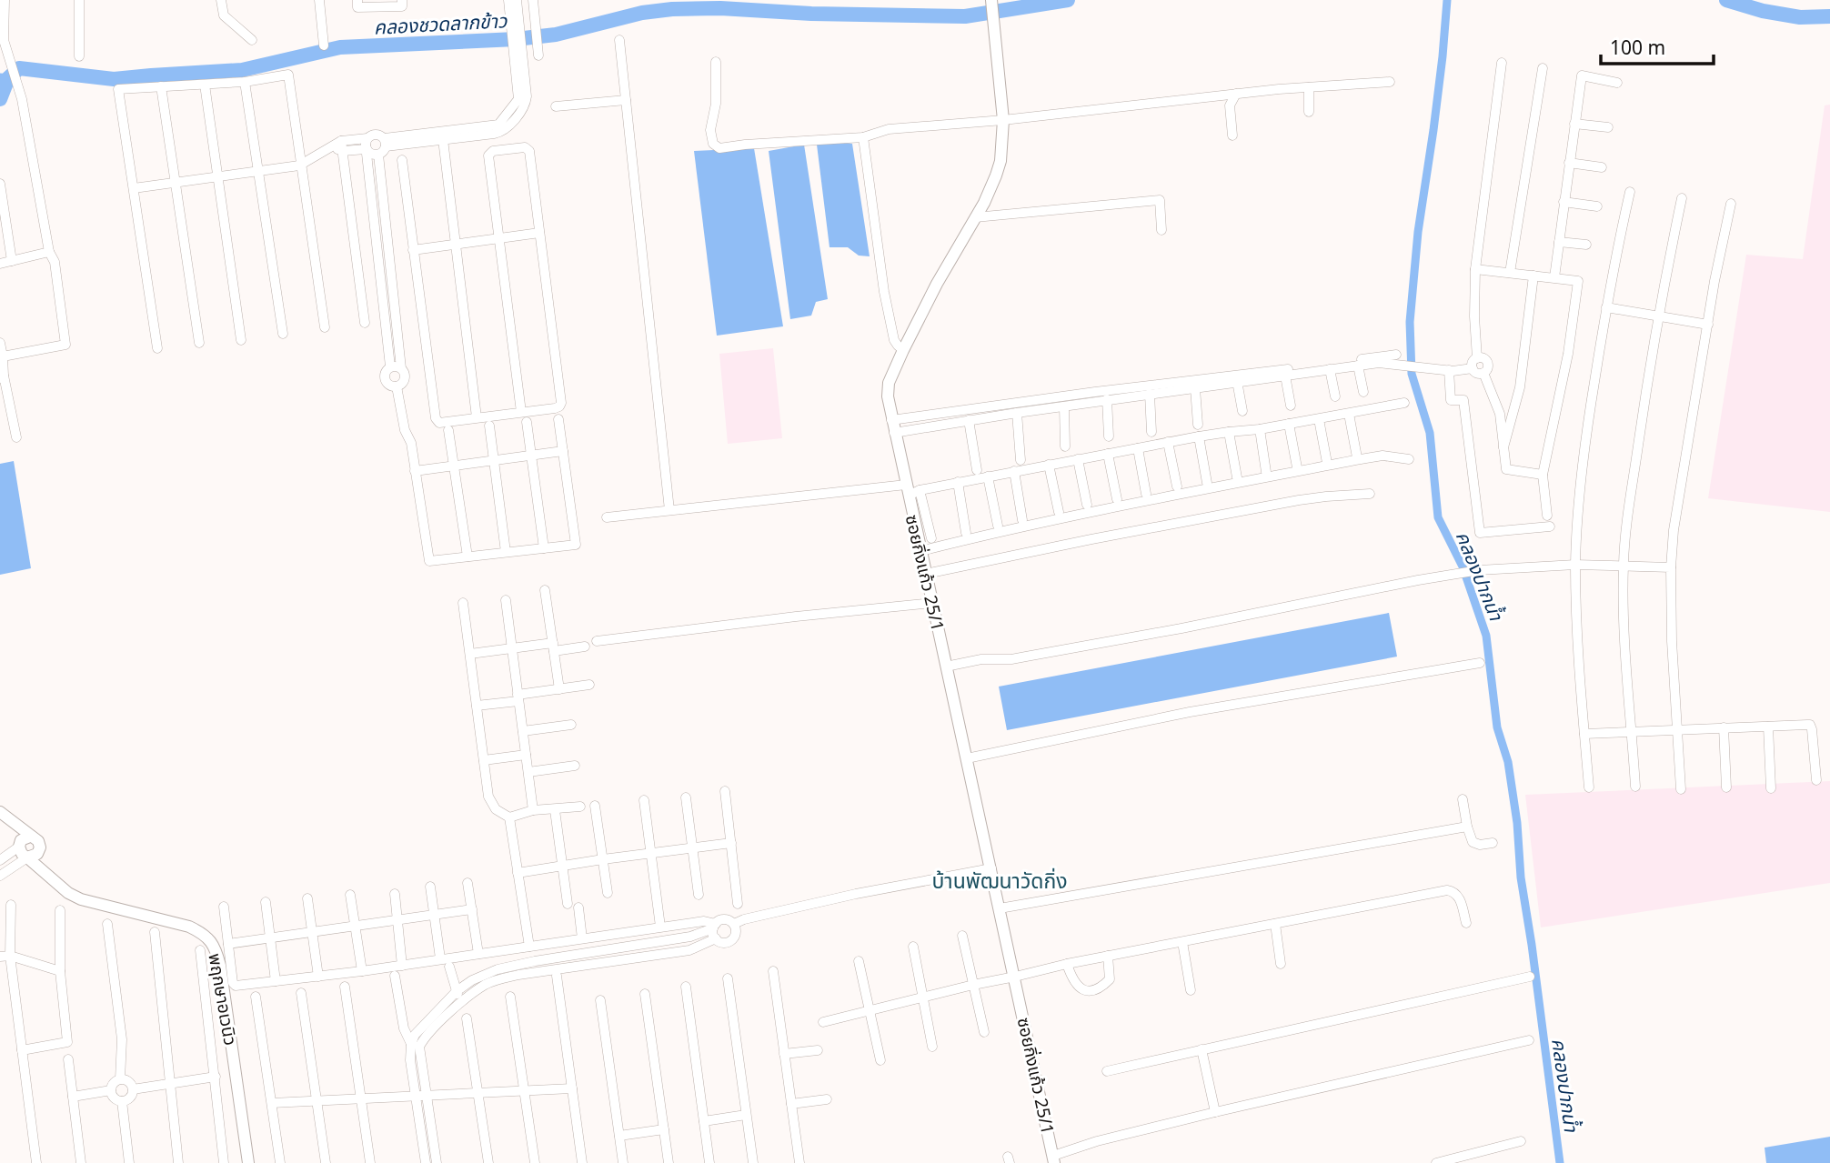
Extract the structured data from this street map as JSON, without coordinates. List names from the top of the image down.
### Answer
{
  "streets": {
    "street": ["ซอยกิ่งแก้ว 25/1", "พฤกษาอเวนิว"]
  },
  "districts": ["บ้านพัฒนาวัดกิ่ง"],
  "water": ["คลองชวดลากข้าว", "คลองปากน้ำ"],
  "scale_bar": "100 m"
}
